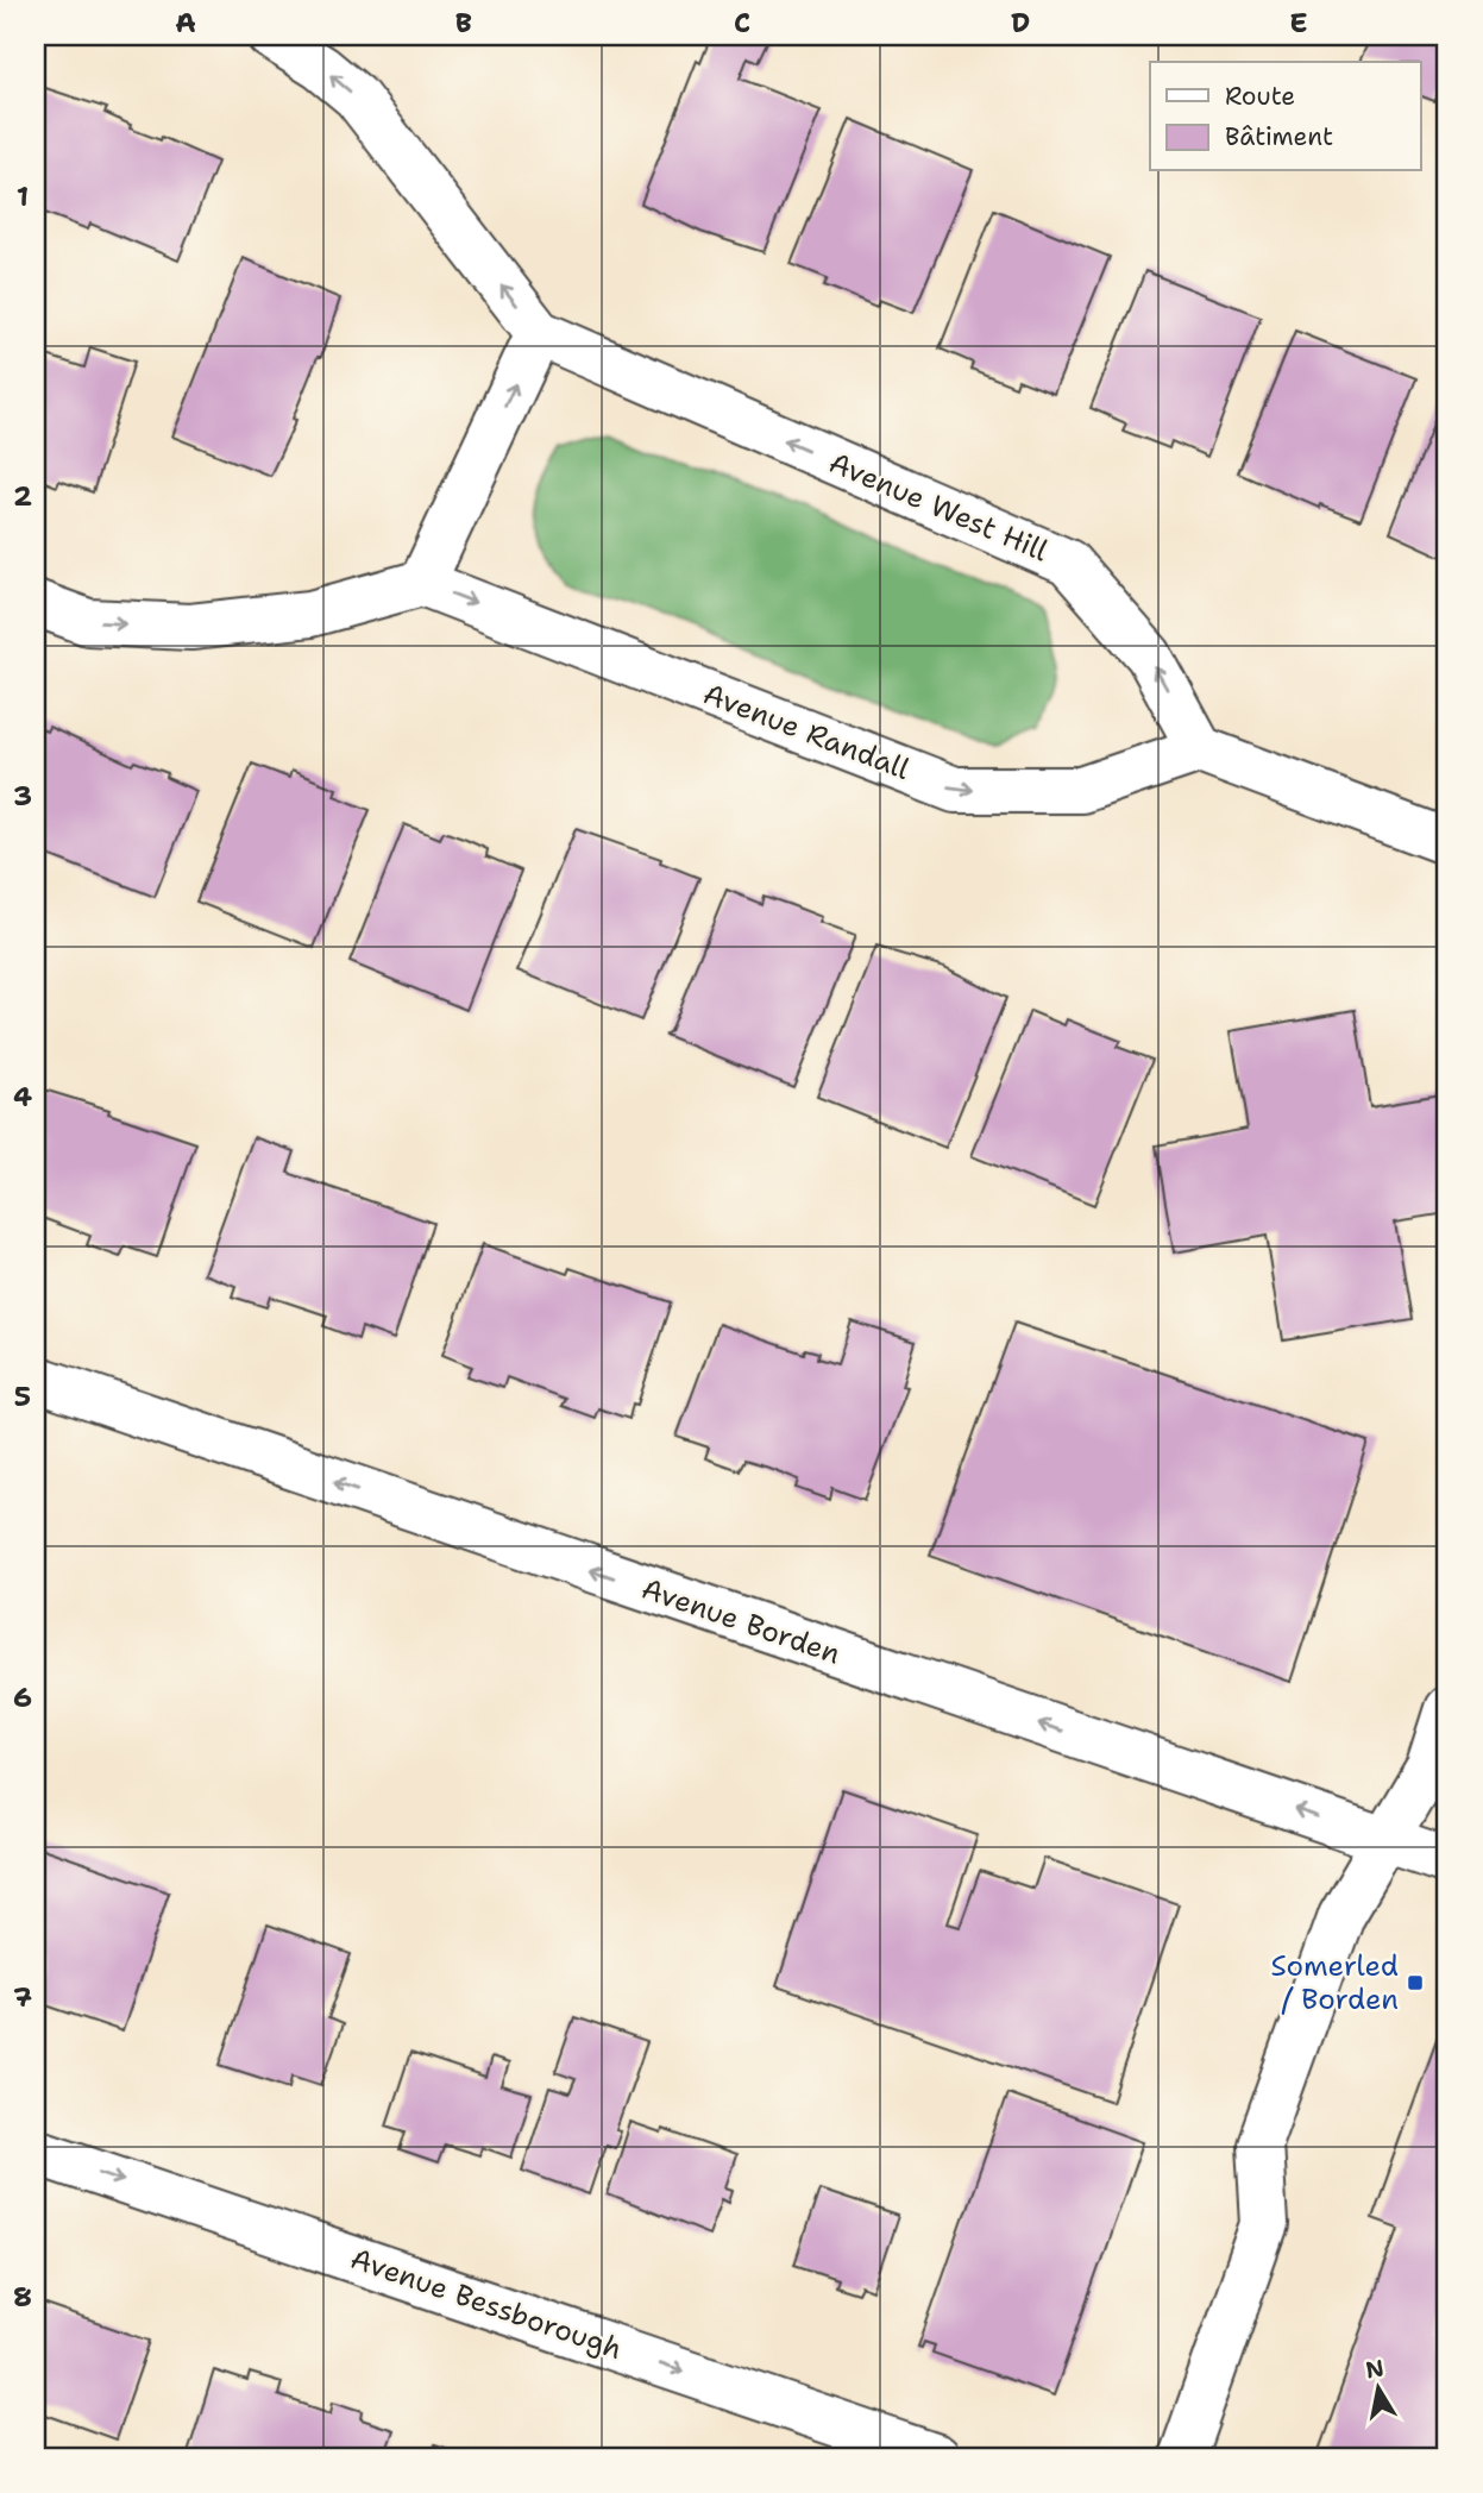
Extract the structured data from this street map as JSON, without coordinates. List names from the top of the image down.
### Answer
{
  "streets": {
    "street": [
      "Avenue West Hill",
      "Avenue Randall",
      "Avenue Borden",
      "Avenue Bessborough"
    ]
  },
  "crossings": [
    ["Avenue West Hill", "Avenue Randall"]
  ],
  "one_way": [
    "Avenue West Hill",
    "Avenue Randall",
    "Avenue Borden",
    "Avenue Bessborough"
  ],
  "places": {
    "transit": ["Somerled / Borden"]
  },
  "legend": ["Route", "Bâtiment"],
  "north": "top",
  "grid": {
    "columns": [
      "A",
      "B",
      "C",
      "D",
      "E"
    ],
    "rows": [
      "1",
      "2",
      "3",
      "4",
      "5",
      "6",
      "7",
      "8"
    ]
  }
}
